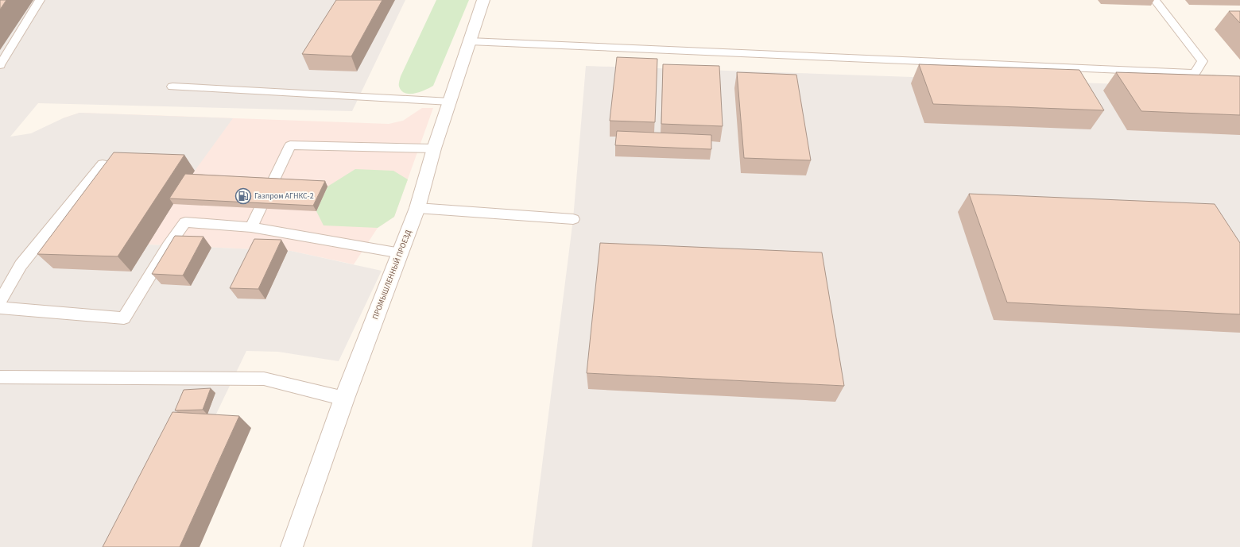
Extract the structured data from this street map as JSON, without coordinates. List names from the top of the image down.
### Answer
{
  "streets": {
    "street": ["ПРОМЫШЛЕННЫЙ ПРОЕЗД"]
  },
  "places": {
    "fuel station": ["Газпром АГНКС-2"]
  }
}
